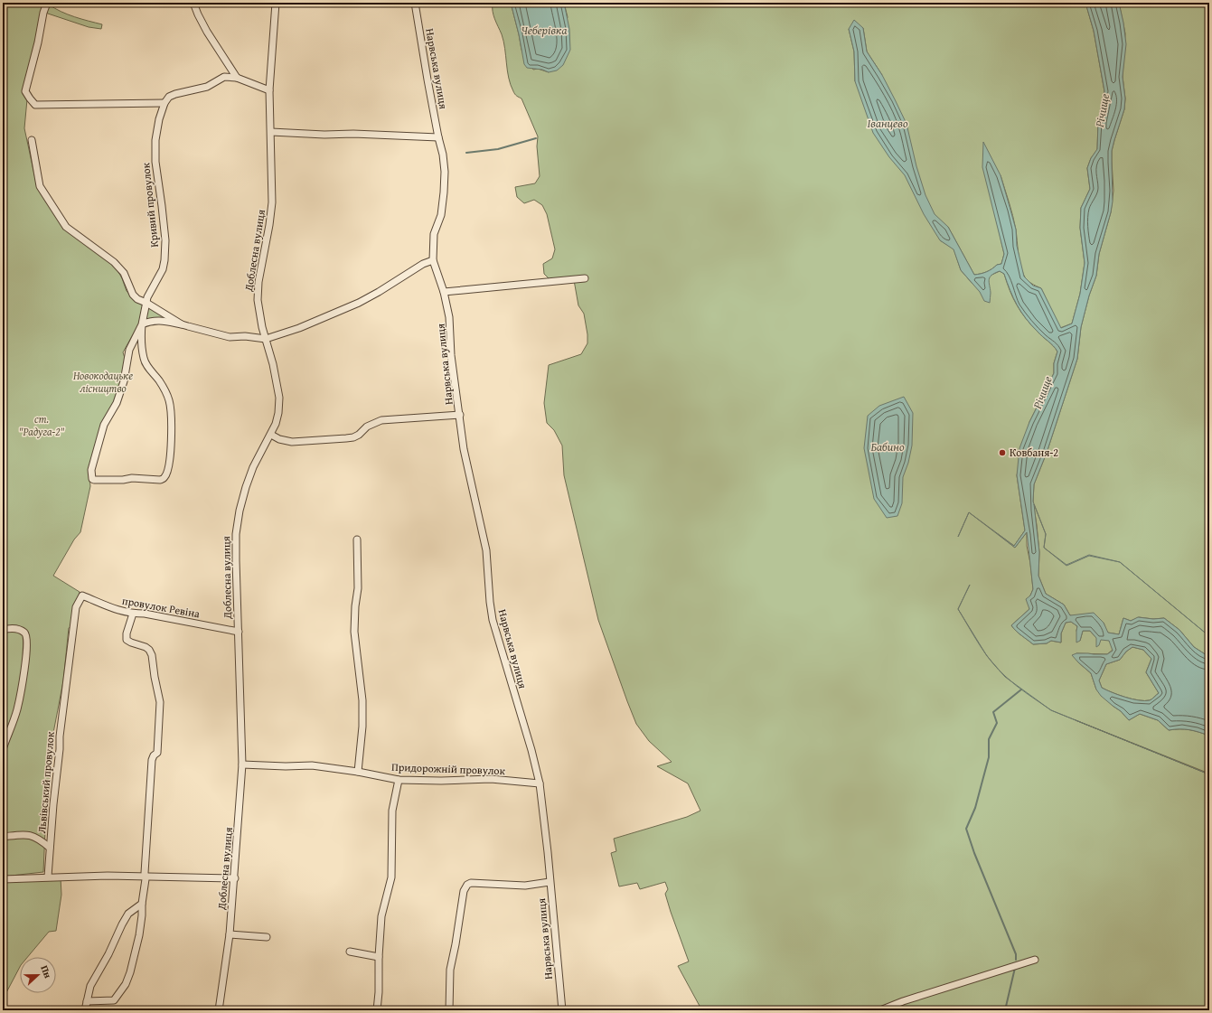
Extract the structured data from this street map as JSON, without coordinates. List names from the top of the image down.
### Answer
{
  "streets": {
    "street": [
      "Нарвська вулиця",
      "Кривий провулок",
      "Доблесна вулиця",
      "провулок Ревіна",
      "Придорожній провулок",
      "Львівський провулок"
    ]
  },
  "crossings": [
    ["Нарвська вулиця", "Придорожній провулок"],
    ["Доблесна вулиця", "провулок Ревіна"],
    ["Доблесна вулиця", "Придорожній провулок"],
    ["провулок Ревіна", "Львівський провулок"]
  ],
  "water": [
    "Чеберівка",
    "Річище",
    "Іванцево",
    "Бабино"
  ],
  "parks": ["Новокодацьке лісництво", "ст. \"Радуга-2\""],
  "places": ["Ковбаня-2"],
  "north": "right"
}
